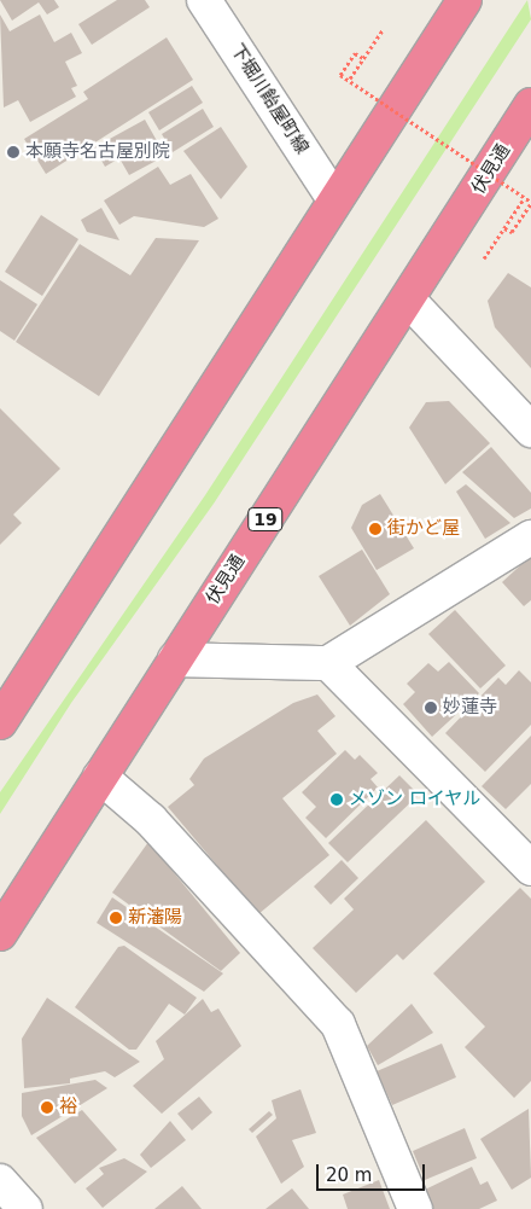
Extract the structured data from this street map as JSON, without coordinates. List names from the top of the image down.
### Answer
{
  "streets": {
    "highway": ["伏見通", "19"],
    "street": ["下堀川飴屋町線"]
  },
  "places": [
    "本願寺名古屋別院",
    "街かど屋",
    "妙蓮寺",
    "メゾン ロイヤル",
    "新瀋陽",
    "裕"
  ],
  "scale_bar": "20 m"
}
